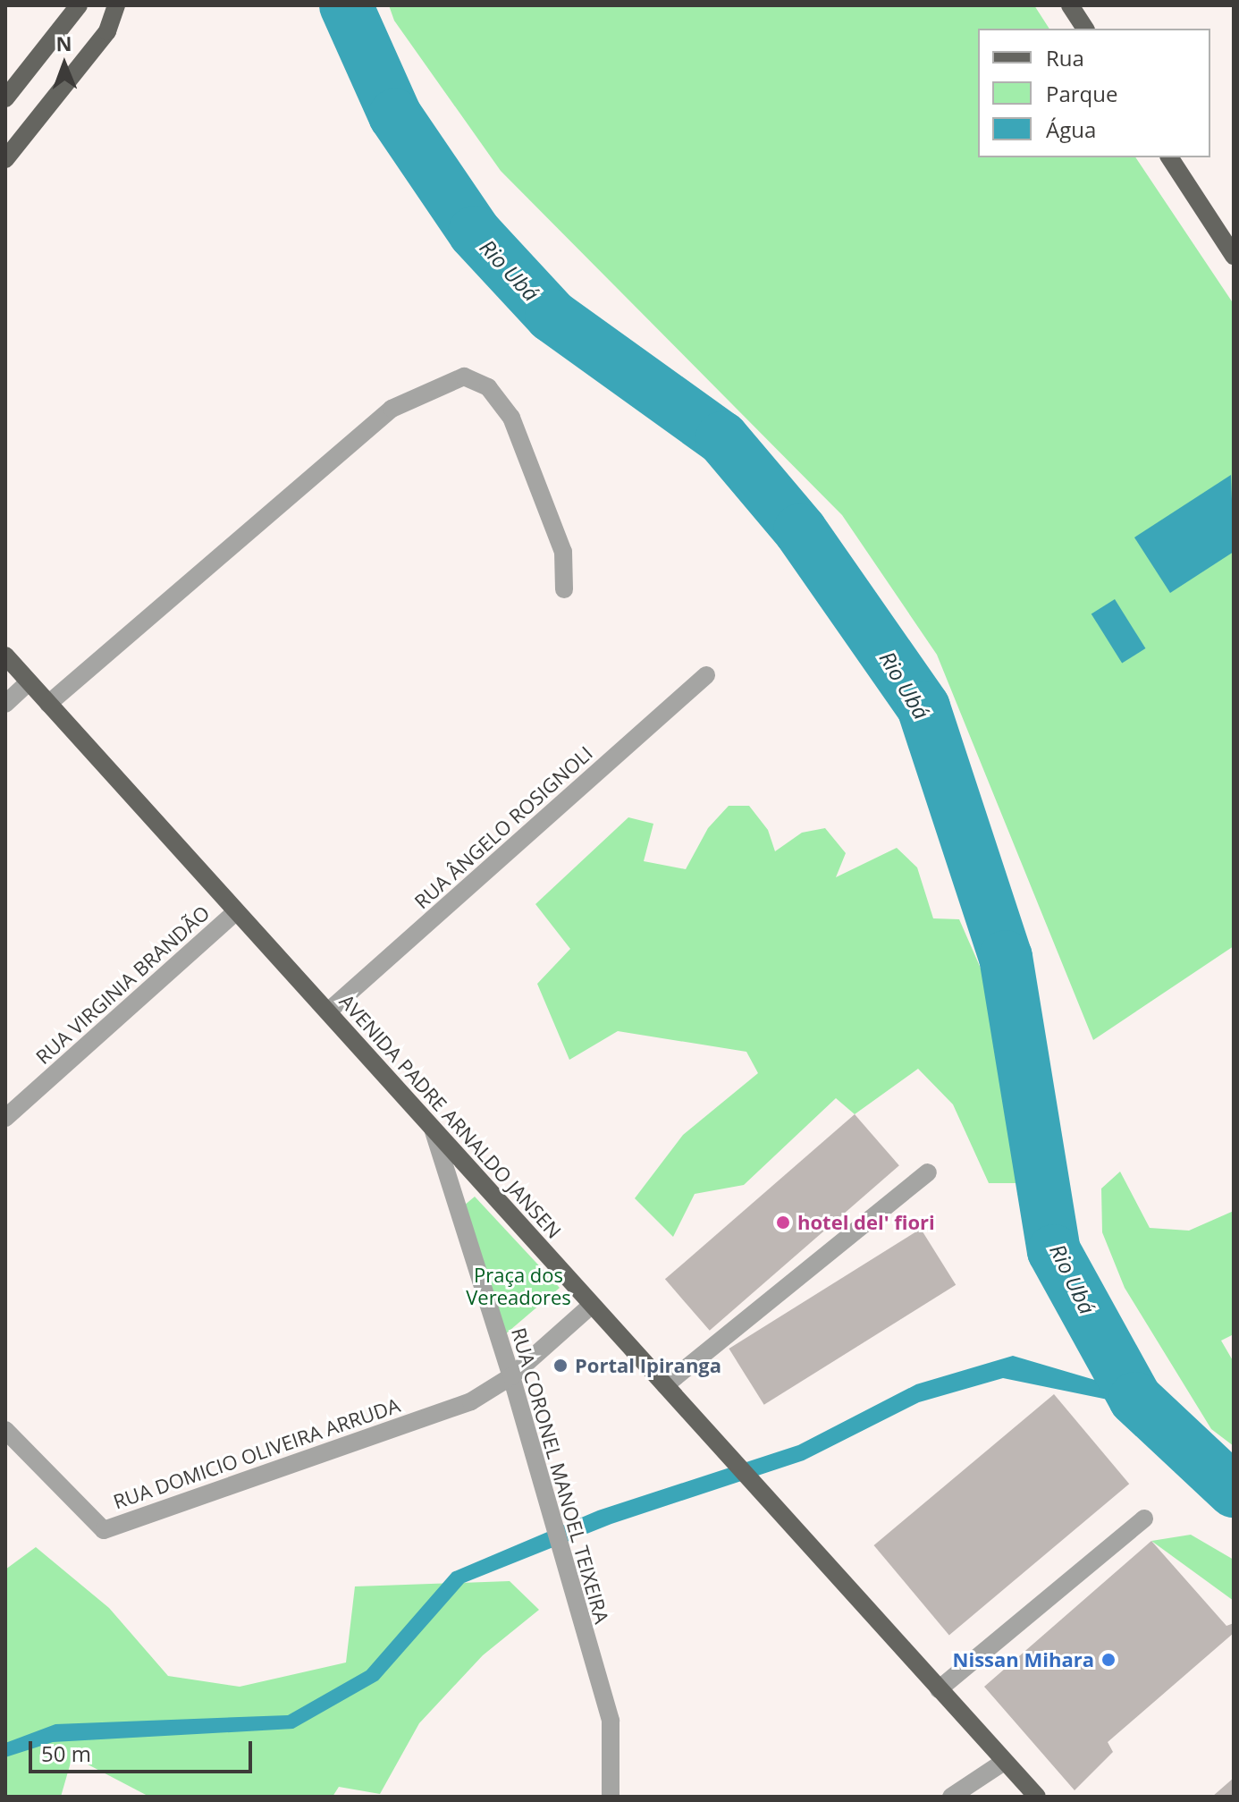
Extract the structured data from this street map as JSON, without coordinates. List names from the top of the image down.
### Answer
{
  "streets": {
    "main road": ["AVENIDA PADRE ARNALDO JANSEN"],
    "street": [
      "RUA ÂNGELO ROSIGNOLI",
      "RUA VIRGINIA BRANDÃO",
      "RUA DOMICIO OLIVEIRA ARRUDA",
      "RUA CORONEL MANOEL TEIXEIRA"
    ]
  },
  "crossings": [
    ["RUA ÂNGELO ROSIGNOLI", "AVENIDA PADRE ARNALDO JANSEN"],
    ["RUA VIRGINIA BRANDÃO", "AVENIDA PADRE ARNALDO JANSEN"],
    ["AVENIDA PADRE ARNALDO JANSEN", "RUA CORONEL MANOEL TEIXEIRA"],
    ["RUA DOMICIO OLIVEIRA ARRUDA", "RUA CORONEL MANOEL TEIXEIRA"]
  ],
  "water": ["Rio Ubá"],
  "parks": ["Praça dos Vereadores"],
  "places": ["hotel del' fiori", "Portal Ipiranga", "Nissan Mihara"],
  "legend": ["Rua", "Parque", "Água"],
  "scale_bar": "50 m",
  "north": "top"
}
